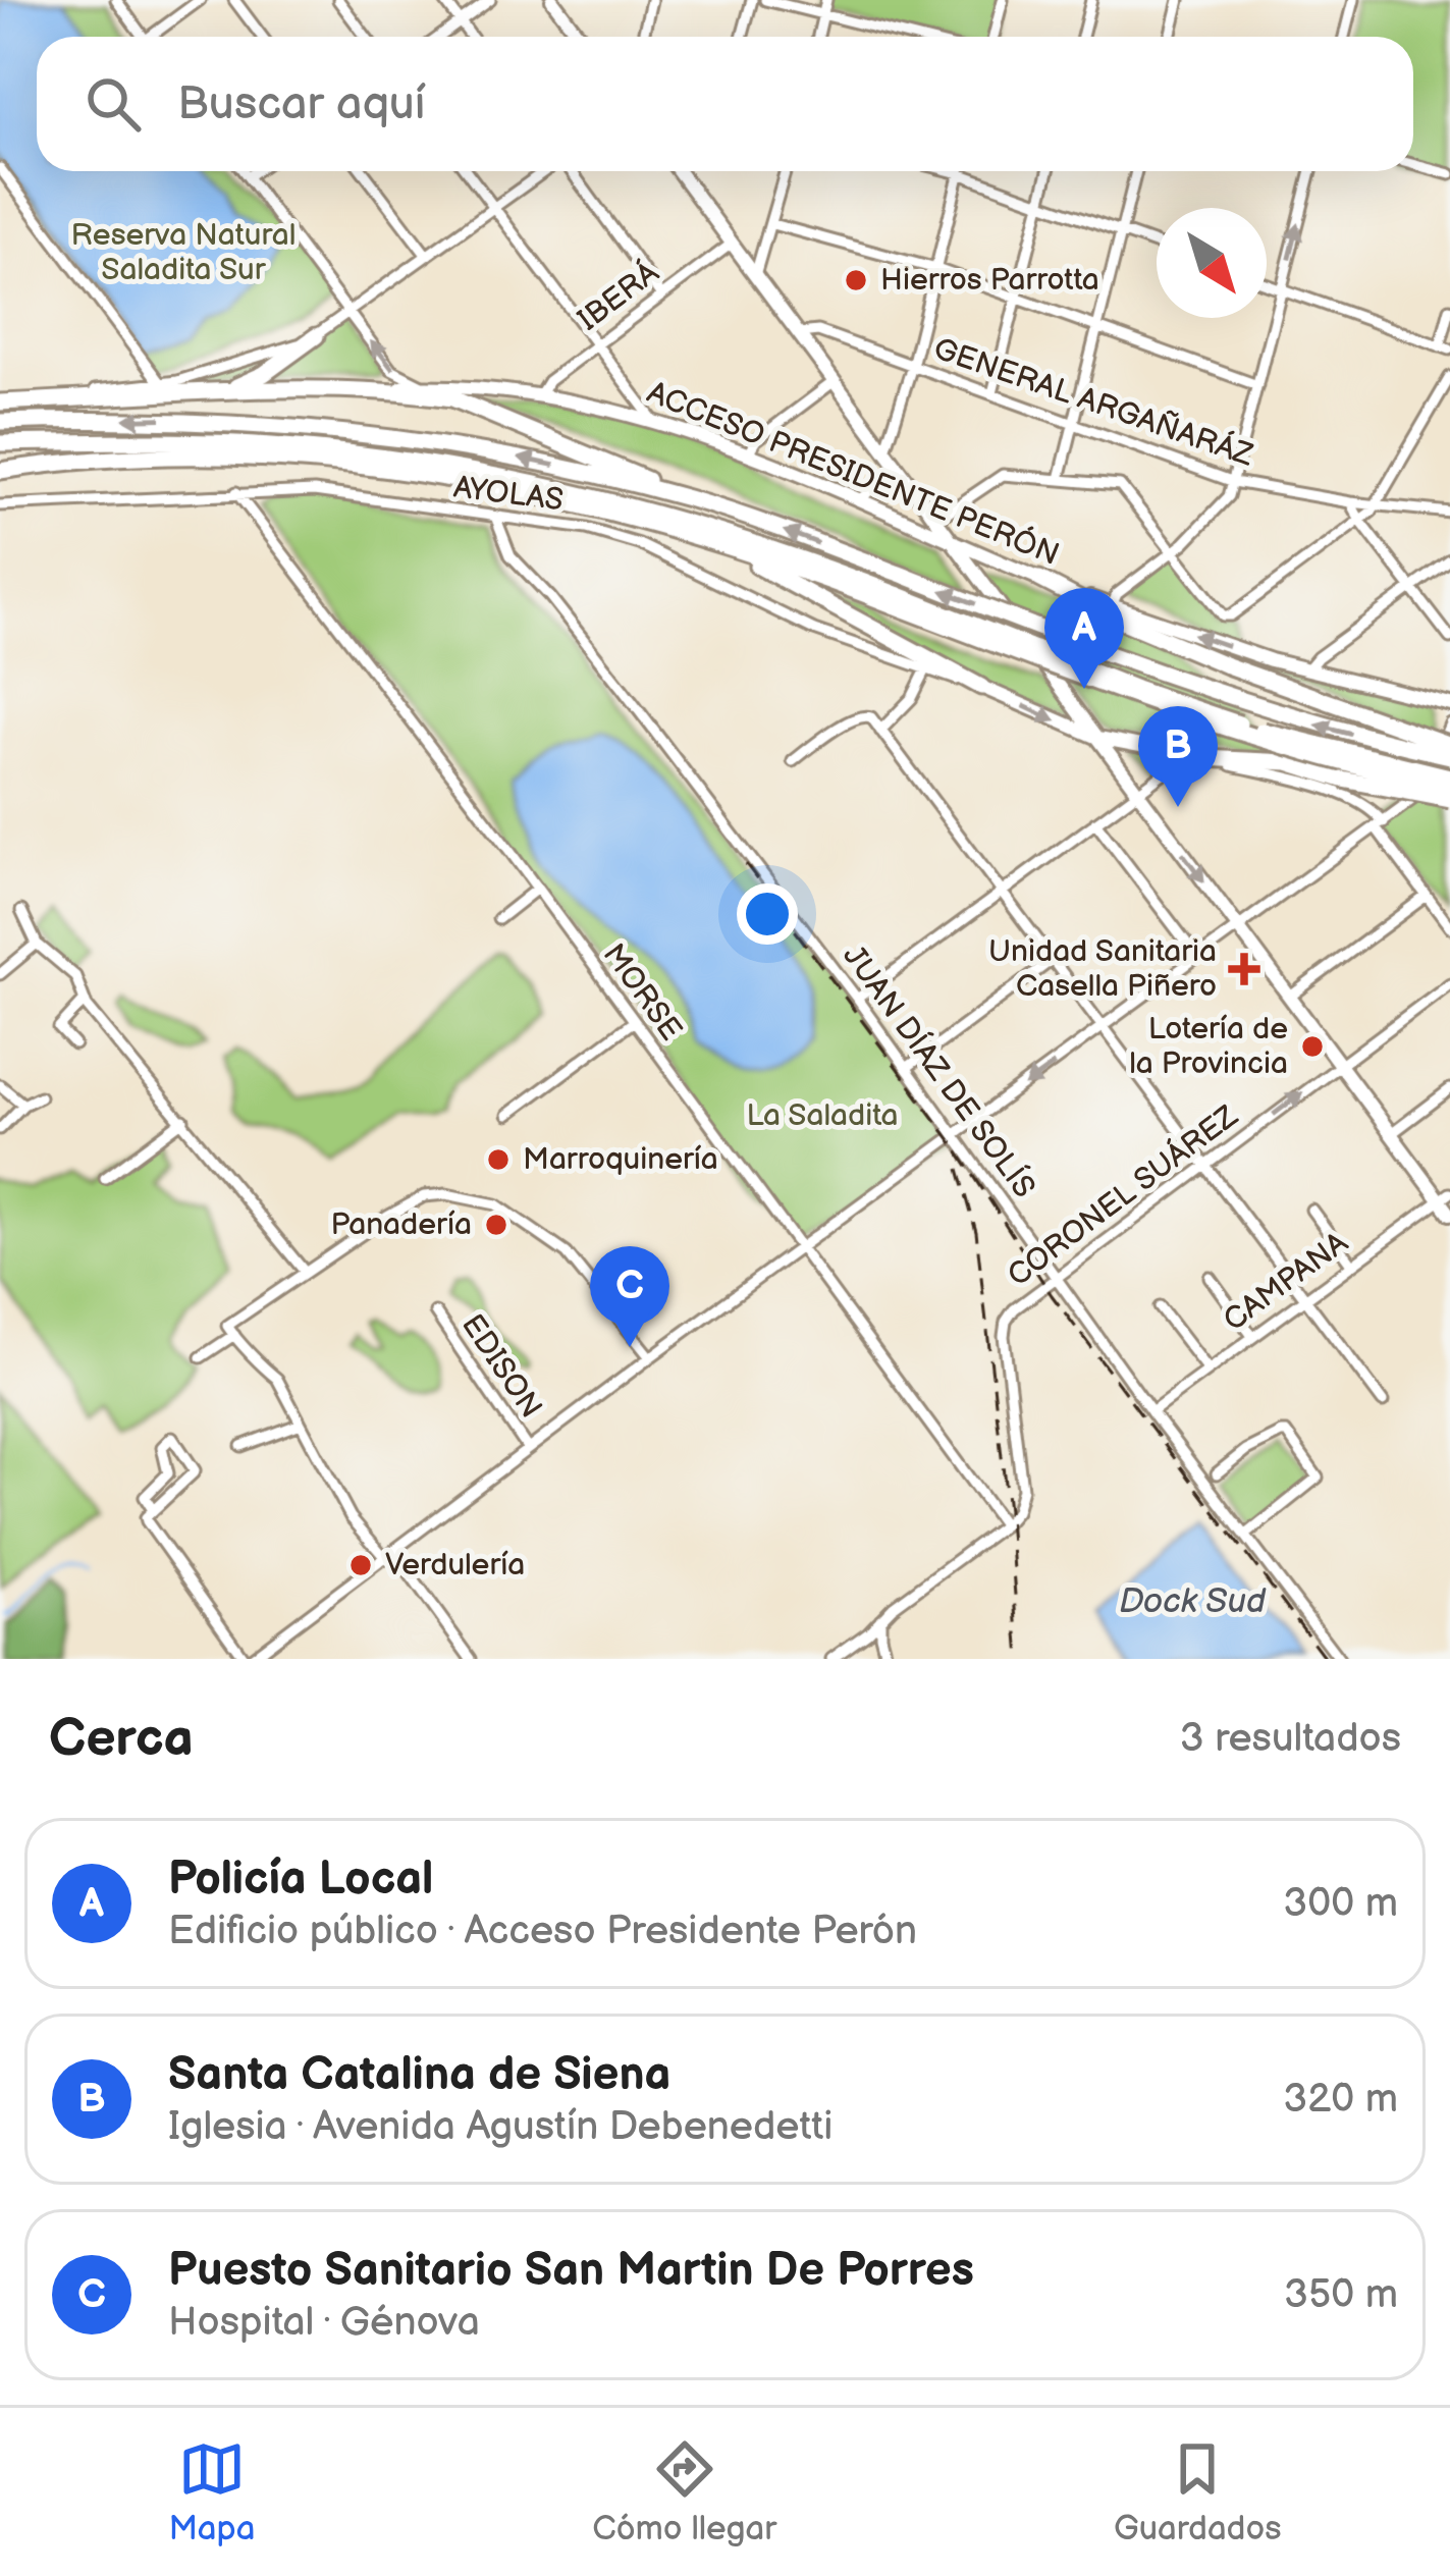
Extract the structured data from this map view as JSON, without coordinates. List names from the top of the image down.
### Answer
{
  "streets": {
    "highway": ["ACCESO PRESIDENTE PERÓN"],
    "street": [
      "IBERÁ",
      "GENERAL ARGAÑARÁZ",
      "AYOLAS",
      "MORSE",
      "JUAN DÍAZ DE SOLÍS",
      "CORONEL SUÁREZ",
      "CAMPANA",
      "EDISON"
    ]
  },
  "crossings": [
    ["IBERÁ", "ACCESO PRESIDENTE PERÓN"],
    ["AYOLAS", "MORSE"],
    ["AYOLAS", "JUAN DÍAZ DE SOLÍS"],
    ["MORSE", "CORONEL SUÁREZ"],
    ["JUAN DÍAZ DE SOLÍS", "CORONEL SUÁREZ"],
    ["JUAN DÍAZ DE SOLÍS", "CAMPANA"]
  ],
  "water": ["Dock Sud"],
  "parks": ["Reserva Natural Saladita Sur", "La Saladita"],
  "places": {
    "other": [
      "Hierros Parrotta",
      "Lotería de la Provincia",
      "Marroquinería",
      "Panadería",
      "Verdulería"
    ],
    "health": ["Unidad Sanitaria Casella Piñero"]
  },
  "north": "bottom right",
  "page": {
    "search": "Buscar aquí",
    "pins": ["A", "B", "C"],
    "heading": ["Cerca", "3 resultados"],
    "list": [
      {
        "mark": "A",
        "name": "Policía Local",
        "note": "Edificio público · Acceso Presidente Perón",
        "value": "300 m"
      },
      {
        "mark": "B",
        "name": "Santa Catalina de Siena",
        "note": "Iglesia · Avenida Agustín Debenedetti",
        "value": "320 m"
      },
      {
        "mark": "C",
        "name": "Puesto Sanitario San Martin De Porres",
        "note": "Hospital · Génova",
        "value": "350 m"
      }
    ],
    "nav": ["Mapa", "Cómo llegar", "Guardados"]
  }
}
